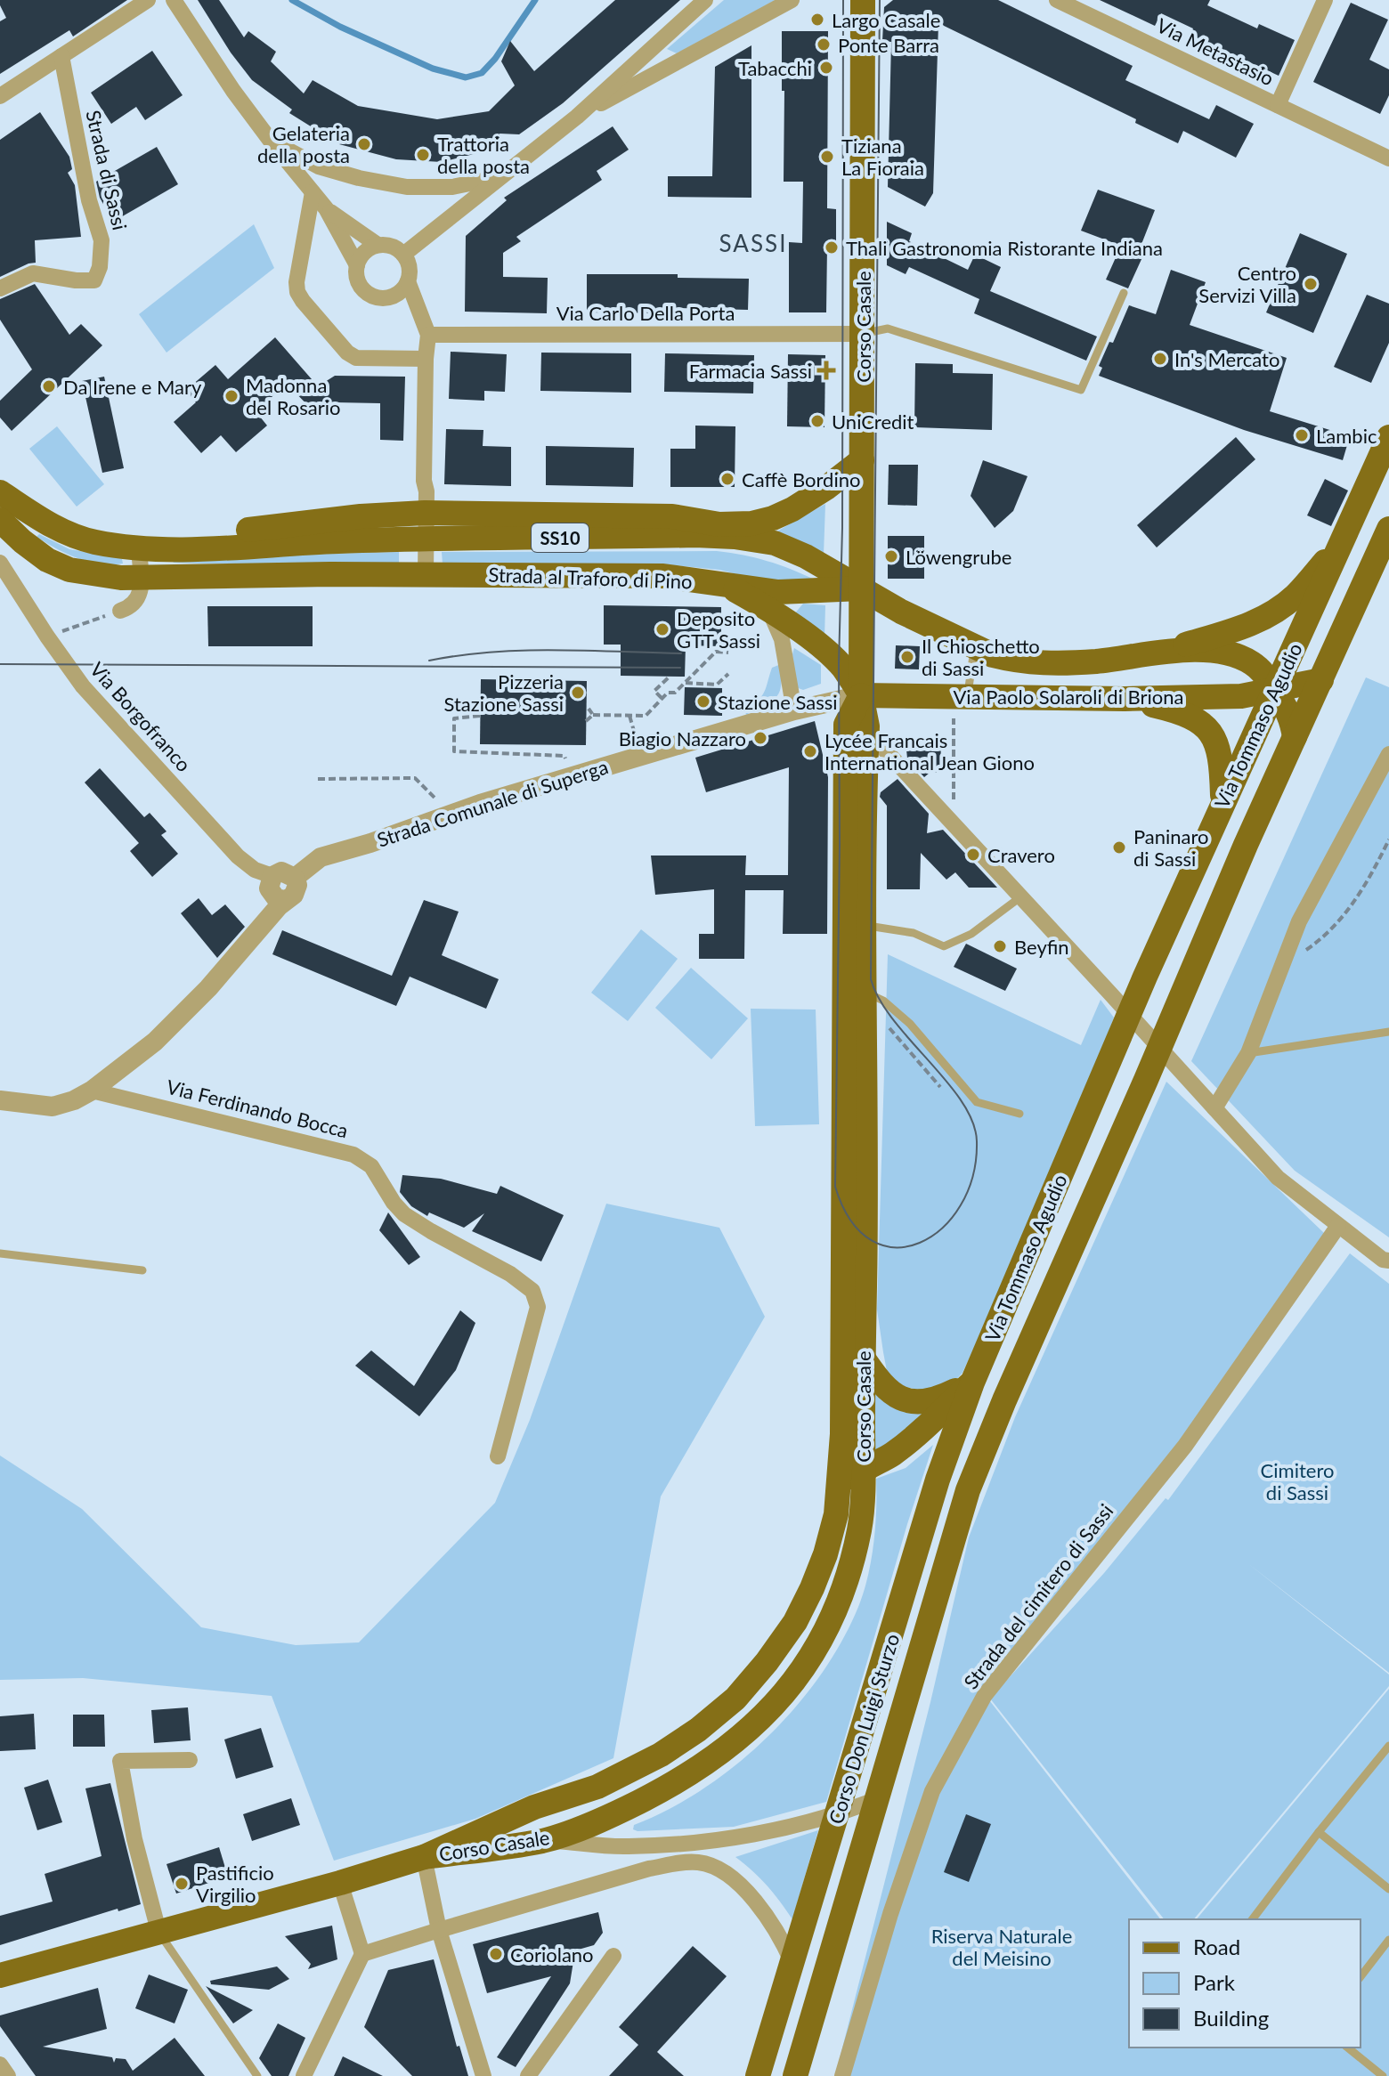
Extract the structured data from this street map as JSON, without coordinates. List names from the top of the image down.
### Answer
{
  "streets": {
    "main road": [
      "Corso Casale",
      "SS10",
      "Strada al Traforo di Pino",
      "Via Paolo Solaroli di Briona",
      "Via Tommaso Agudio",
      "Corso Don Luigi Sturzo"
    ],
    "street": [
      "Via Metastasio",
      "Strada di Sassi",
      "Via Carlo Della Porta",
      "Via Borgofranco",
      "Strada Comunale di Superga",
      "Via Ferdinando Bocca",
      "Strada del cimitero di Sassi"
    ]
  },
  "crossings": [
    ["Via Carlo Della Porta", "Corso Casale"],
    ["Corso Casale", "SS10"],
    ["Corso Casale", "Strada al Traforo di Pino"],
    ["Corso Casale", "Via Paolo Solaroli di Briona"],
    ["Corso Casale", "Strada Comunale di Superga"],
    ["SS10", "Strada al Traforo di Pino"],
    ["Strada al Traforo di Pino", "Via Paolo Solaroli di Briona"],
    ["Via Paolo Solaroli di Briona", "Via Tommaso Agudio"],
    ["Via Paolo Solaroli di Briona", "Strada Comunale di Superga"],
    ["Via Borgofranco", "Strada Comunale di Superga"],
    ["Via Tommaso Agudio", "Corso Don Luigi Sturzo"]
  ],
  "districts": ["SASSI"],
  "parks": ["Cimitero di Sassi", "Riserva Naturale del Meisino"],
  "places": {
    "other": [
      "Largo Casale",
      "Ponte Barra",
      "Tabacchi",
      "Gelateria della posta",
      "Trattoria della posta",
      "Tiziana La Fioraia",
      "Thali Gastronomia Ristorante Indiana",
      "Centro Servizi Villa",
      "In's Mercato",
      "Da Irene e Mary",
      "Madonna del Rosario",
      "UniCredit",
      "Lambic",
      "Caffè Bordino",
      "Löwengrube",
      "Deposito GTT Sassi",
      "Il Chioschetto di Sassi",
      "Pizzeria Stazione Sassi",
      "Stazione Sassi",
      "Biagio Nazzaro",
      "Lycée Francais International Jean Giono",
      "Paninaro di Sassi",
      "Cravero",
      "Beyfin",
      "Pastificio Virgilio",
      "Coriolano"
    ],
    "health": ["Farmacia Sassi"]
  },
  "legend": ["Road", "Park", "Building"]
}
